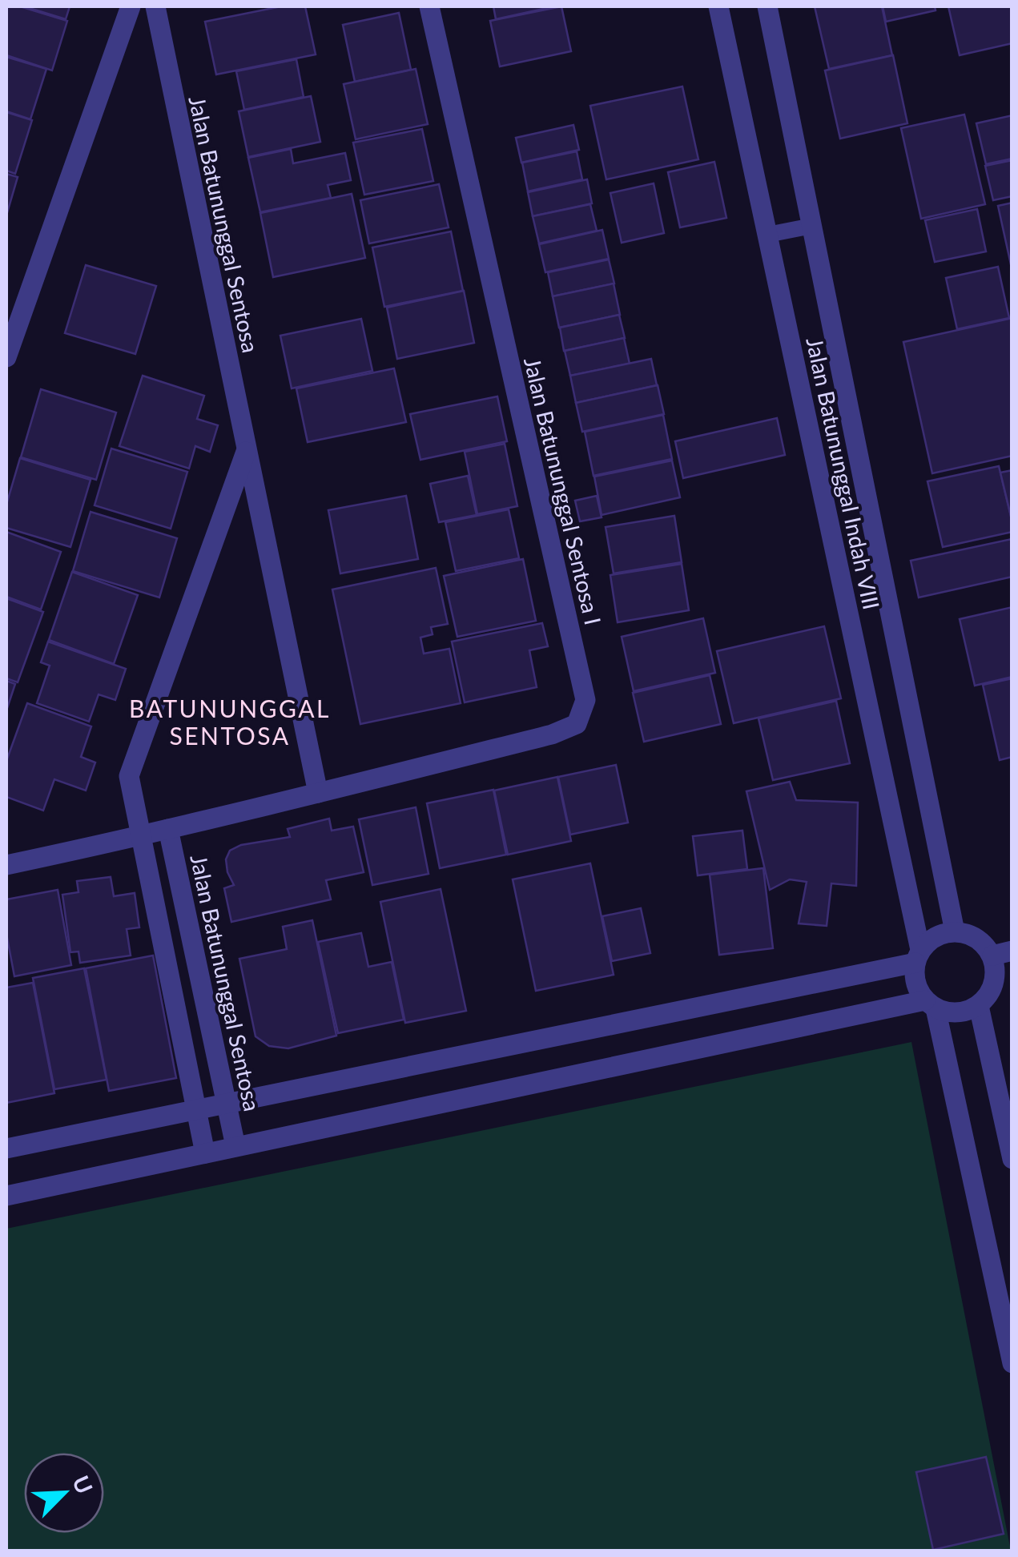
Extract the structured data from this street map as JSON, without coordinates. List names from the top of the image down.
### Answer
{
  "streets": {
    "street": ["Jalan Batununggal Sentosa", "Jalan Batununggal Indah VIII", "Jalan Batununggal Sentosa I"]
  },
  "crossings": [
    ["Jalan Batununggal Sentosa", "Jalan Batununggal Sentosa I"]
  ],
  "districts": ["BATUNUNGGAL SENTOSA"],
  "north": "top right"
}
